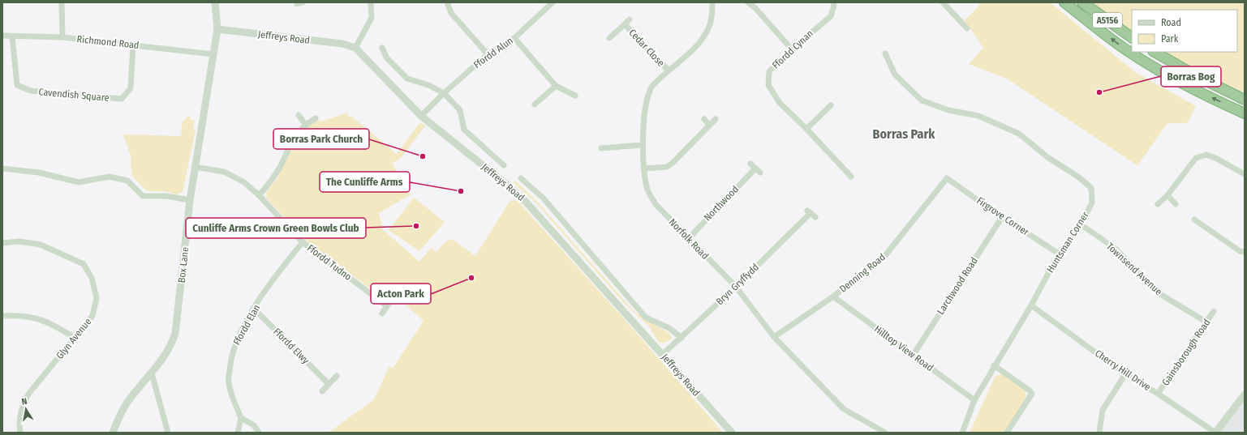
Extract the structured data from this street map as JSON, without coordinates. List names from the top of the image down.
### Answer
{
  "streets": {
    "highway": ["A5156"],
    "street": [
      "Jeffreys Road",
      "Richmond Road",
      "Cedar Close",
      "Ffordd Cynan",
      "Ffordd Alun",
      "Cavendish Square",
      "Northwood",
      "Firgrove Corner",
      "Norfolk Road",
      "Huntsman Corner",
      "Ffordd Tudno",
      "Box Lane",
      "Townsend Avenue",
      "Denning Road",
      "Bryn Gryffydd",
      "Larchwood Road",
      "Ffordd Elan",
      "Glyn Avenue",
      "Ffordd Elwy",
      "Hilltop View Road",
      "Gainsborough Road",
      "Cherry Hill Drive"
    ]
  },
  "crossings": [
    ["Jeffreys Road", "Ffordd Alun"],
    ["Jeffreys Road", "Box Lane"],
    ["Jeffreys Road", "Bryn Gryffydd"],
    ["Richmond Road", "Cavendish Square"],
    ["Richmond Road", "Box Lane"],
    ["Cedar Close", "Norfolk Road"],
    ["Northwood", "Norfolk Road"],
    ["Firgrove Corner", "Huntsman Corner"],
    ["Firgrove Corner", "Denning Road"],
    ["Firgrove Corner", "Larchwood Road"],
    ["Norfolk Road", "Denning Road"],
    ["Norfolk Road", "Bryn Gryffydd"],
    ["Huntsman Corner", "Townsend Avenue"],
    ["Huntsman Corner", "Hilltop View Road"],
    ["Huntsman Corner", "Cherry Hill Drive"],
    ["Ffordd Tudno", "Box Lane"],
    ["Ffordd Tudno", "Ffordd Elan"],
    ["Townsend Avenue", "Gainsborough Road"],
    ["Denning Road", "Hilltop View Road"],
    ["Larchwood Road", "Hilltop View Road"],
    ["Ffordd Elan", "Ffordd Elwy"],
    ["Gainsborough Road", "Cherry Hill Drive"]
  ],
  "districts": ["Borras Park"],
  "places": [
    "Borras Bog",
    "Borras Park Church",
    "The Cunliffe Arms",
    "Cunliffe Arms Crown Green Bowls Club",
    "Acton Park"
  ],
  "legend": ["Road", "Park"],
  "north": "top"
}
